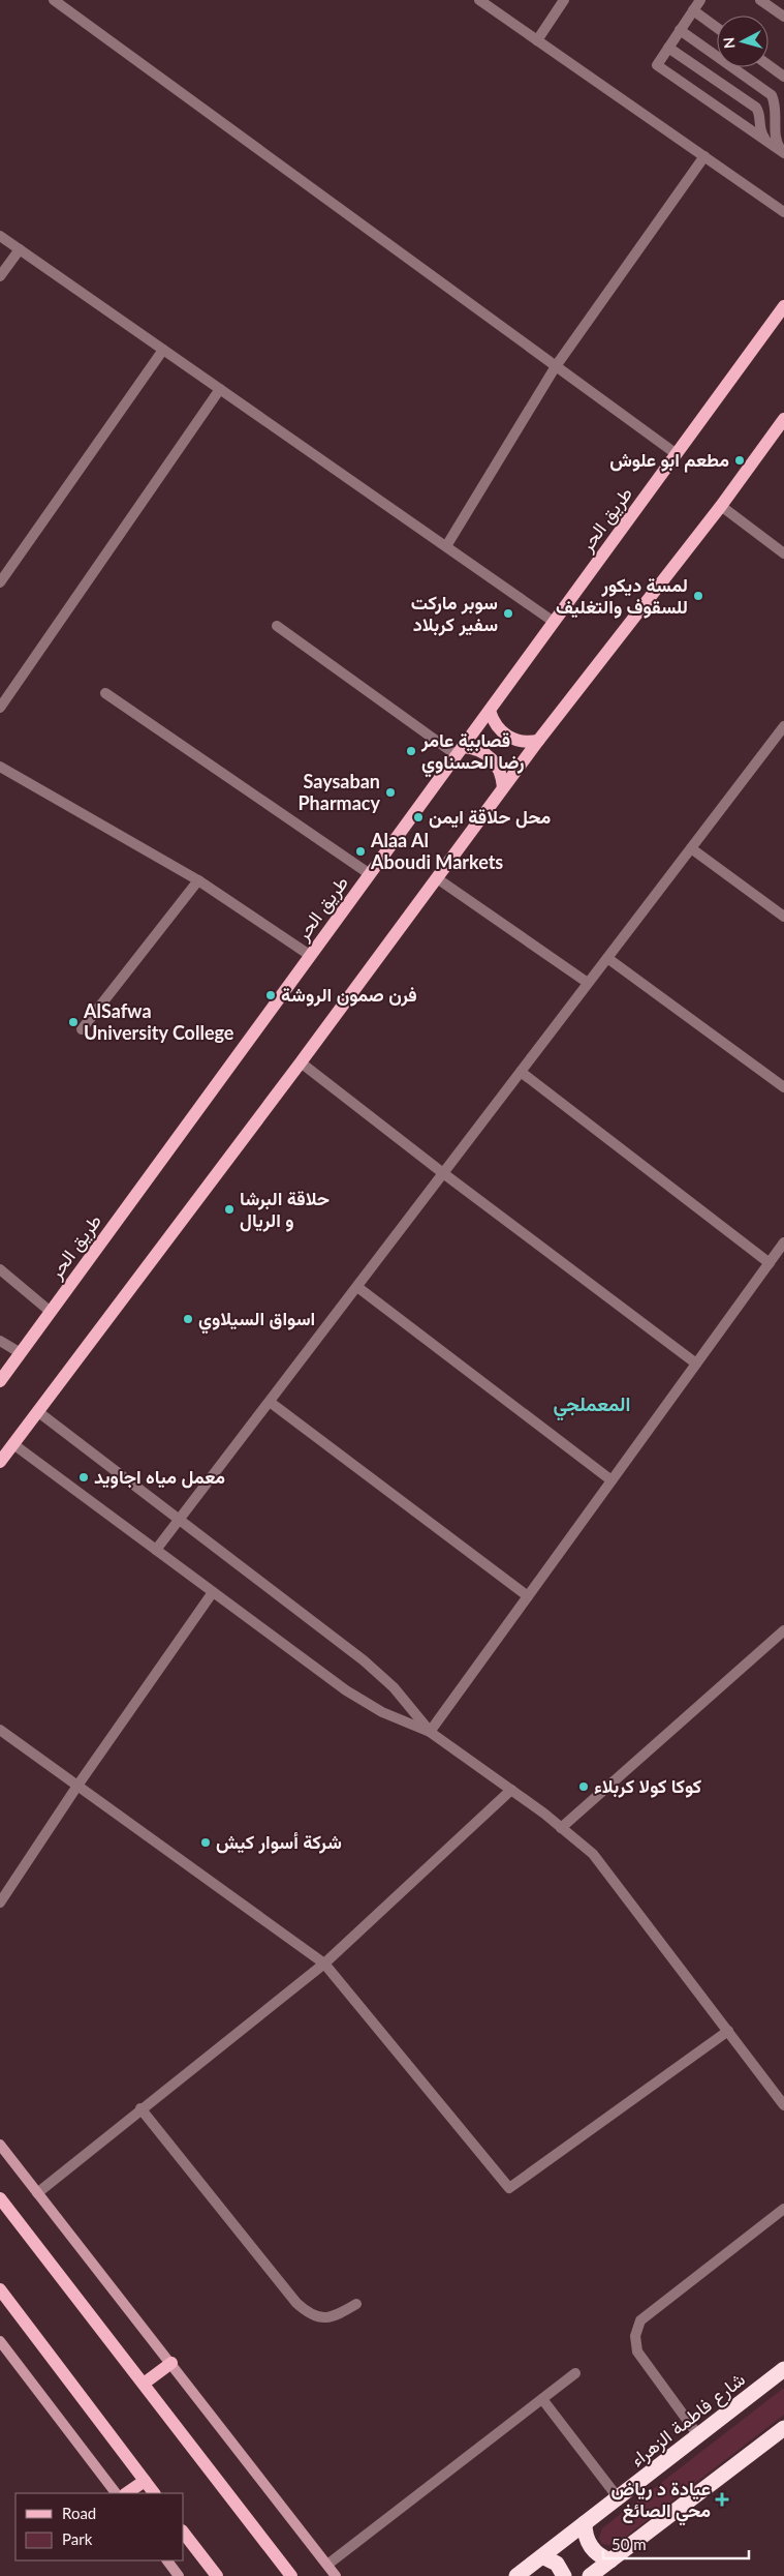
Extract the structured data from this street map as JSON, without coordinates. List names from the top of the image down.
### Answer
{
  "streets": {
    "highway": ["شارع فاطمة الزهراء"],
    "main road": ["طريق الحر"]
  },
  "districts": ["المعملجي"],
  "places": {
    "other": [
      "مطعم ابو علوش",
      "لمسة ديكور للسقوف والتغليف",
      "سوبر ماركت سفير كربلاد",
      "قصابية عامر رضا الحسناوي",
      "Saysaban Pharmacy",
      "محل حلاقة ايمن",
      "Alaa Al Aboudi Markets",
      "فرن صمون الروشة",
      "AlSafwa University College",
      "حلاقة البرشا و الريال",
      "اسواق السيلاوي",
      "معمل مياه اجاويد",
      "كوكا كولا كربلاء",
      "شركة أسوار كيش"
    ],
    "health": ["عيادة د رياض محي الصائغ"]
  },
  "legend": ["Road", "Park"],
  "scale_bar": "50 m",
  "north": "left"
}
